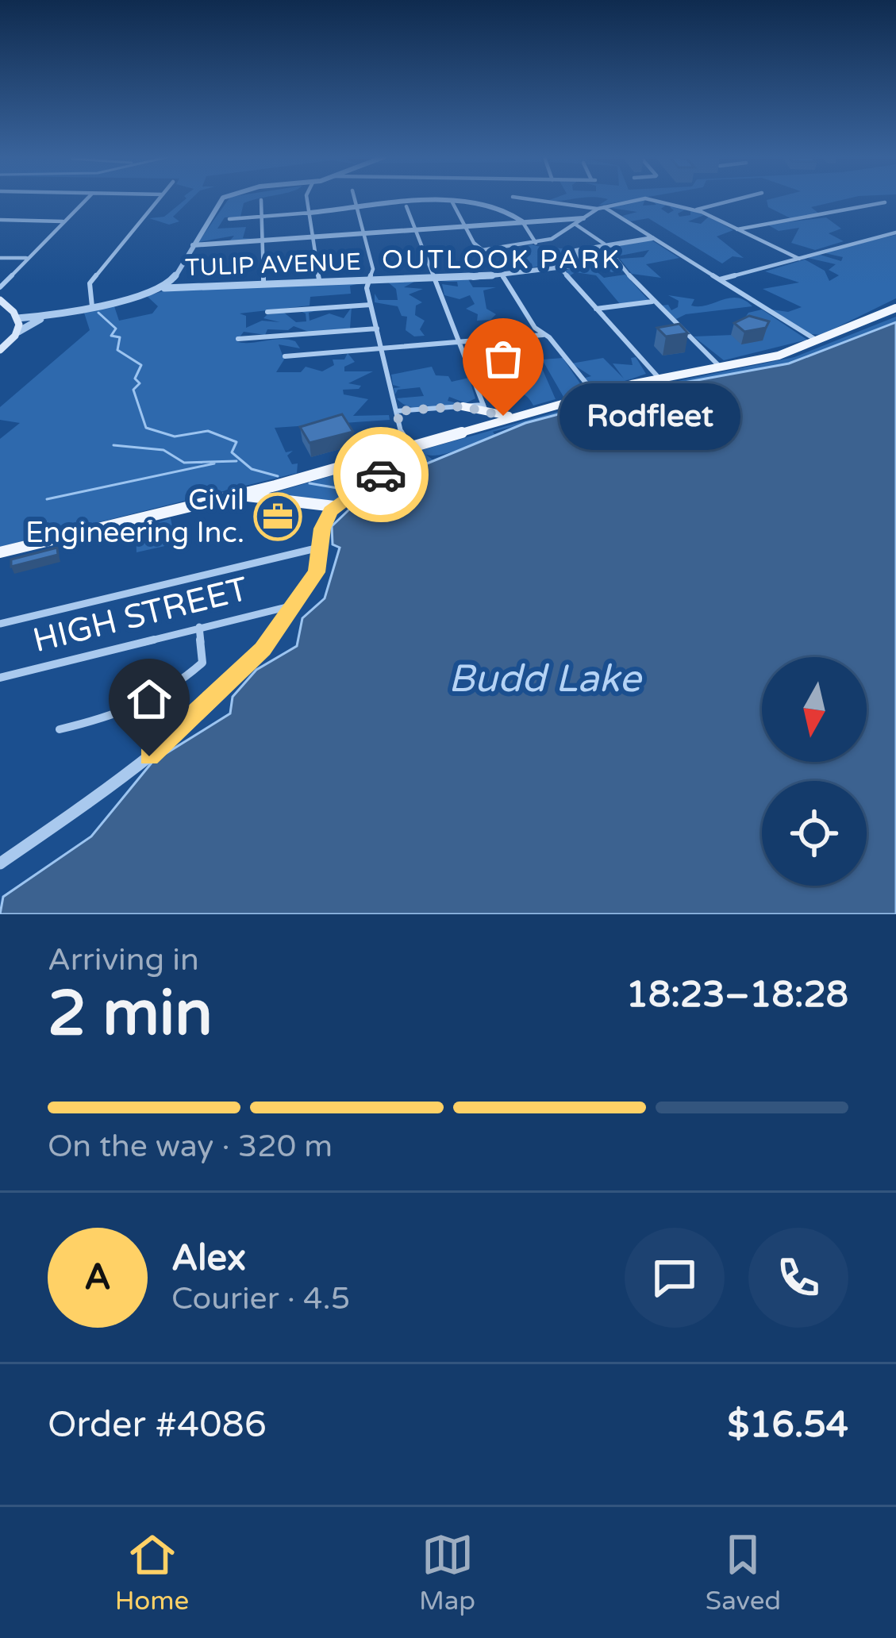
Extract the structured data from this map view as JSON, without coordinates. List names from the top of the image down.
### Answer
{
  "streets": {
    "street": ["TULIP AVENUE", "HIGH STREET"]
  },
  "districts": ["OUTLOOK PARK"],
  "water": ["Budd Lake"],
  "places": {
    "other": ["Rodfleet"],
    "office": ["Civil Engineering Inc."]
  },
  "north": "bottom",
  "page": {
    "bubble": "Rodfleet",
    "heading": ["2 min", "Arriving in", "18:23–18:28"],
    "panel": [
      "Alex",
      "Courier · 4.5",
      "Order #4086",
      "$16.54"
    ],
    "bar": "On the way · 320 m",
    "round": "A",
    "tabs": ["Home", "Map", "Saved"]
  }
}
